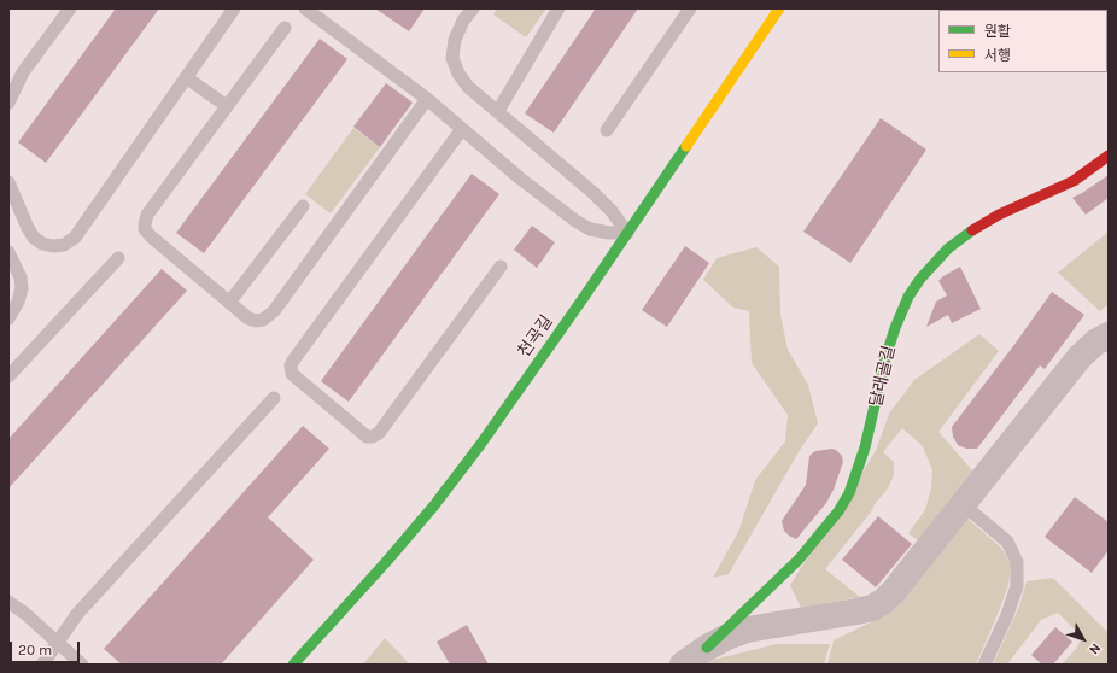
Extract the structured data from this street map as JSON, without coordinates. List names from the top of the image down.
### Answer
{
  "streets": {
    "street": ["천곡길", "달래골길"]
  },
  "legend": ["원활", "서행"],
  "scale_bar": "20 m",
  "north": "bottom right"
}
